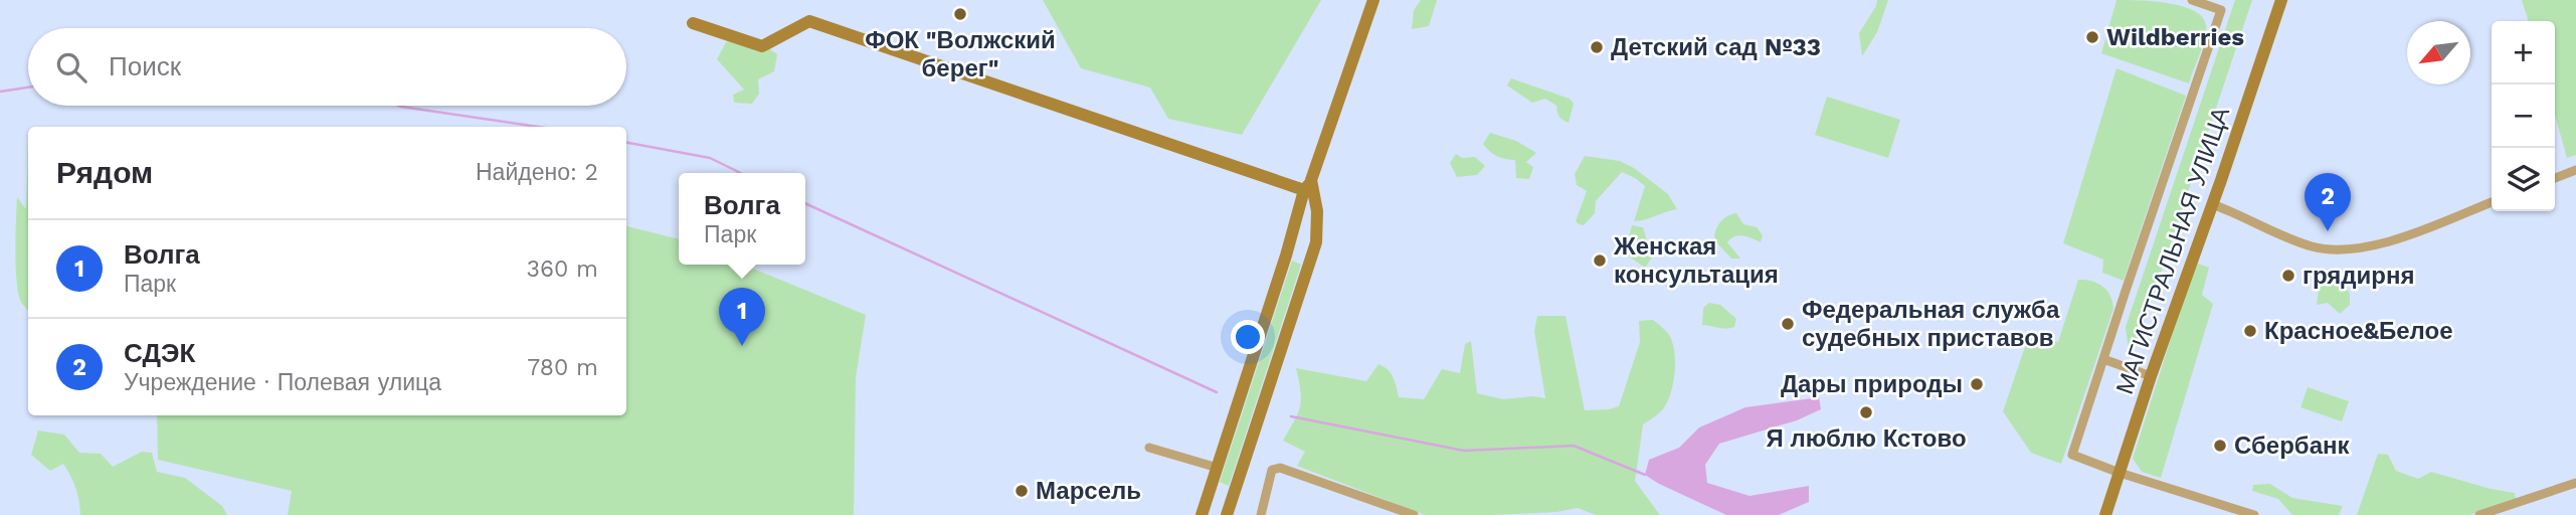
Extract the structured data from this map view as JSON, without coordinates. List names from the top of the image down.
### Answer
{
  "streets": {
    "street": ["МАГИСТРАЛЬНАЯ УЛИЦА"]
  },
  "places": [
    "ФОК \"Волжский берег\"",
    "Wildberries",
    "Детский сад №33",
    "Женская консультация",
    "грядирня",
    "Федеральная служба судебных приставов",
    "Красное&Белое",
    "Дары природы",
    "Я люблю Кстово",
    "Сбербанк",
    "Марсель"
  ],
  "north": "bottom left",
  "page": {
    "map_buttons": ["+", "−"],
    "search": "Поиск",
    "heading": ["Рядом", "Найдено: 2"],
    "popup": ["Волга", "Парк"],
    "pins": ["2", "1"],
    "list": [
      {
        "mark": "1",
        "name": "Волга",
        "note": "Парк",
        "value": "360 m"
      },
      {
        "mark": "2",
        "name": "СДЭК",
        "note": "Учреждение · Полевая улица",
        "value": "780 m"
      }
    ]
  }
}
